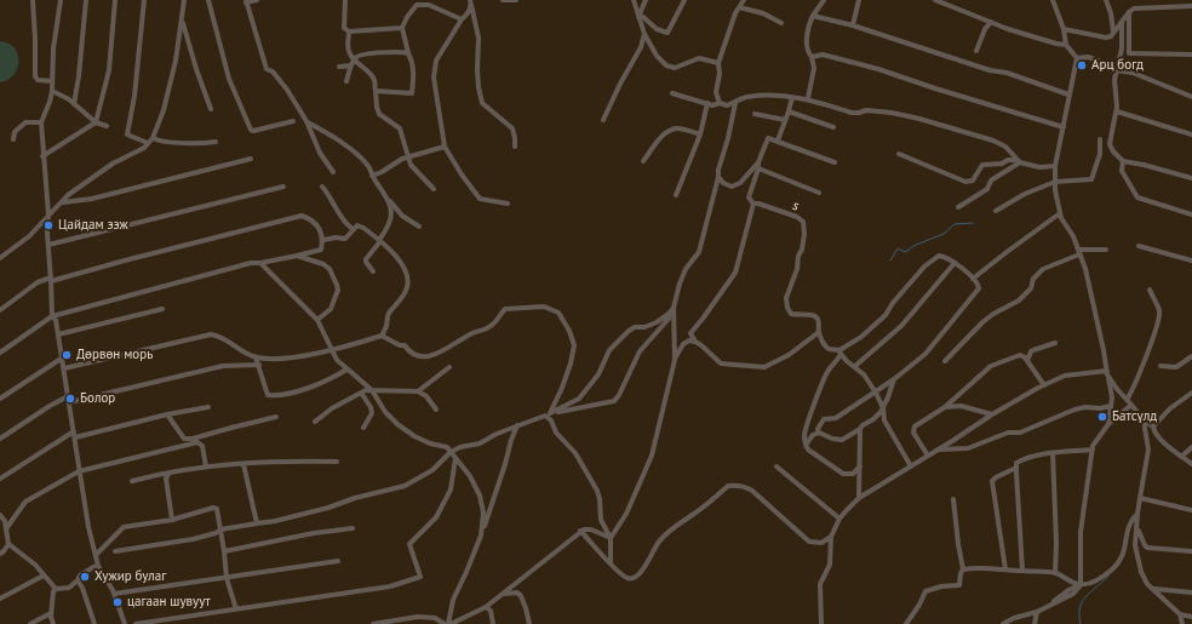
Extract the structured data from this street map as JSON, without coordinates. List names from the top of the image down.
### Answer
{
  "streets": {
    "street": ["s"]
  },
  "places": [
    "Арц богд",
    "Цайдам ээж",
    "Дөрвөн морь",
    "Болор",
    "Батсүлд",
    "Хужир булаг",
    "цагаан шувуут"
  ]
}
